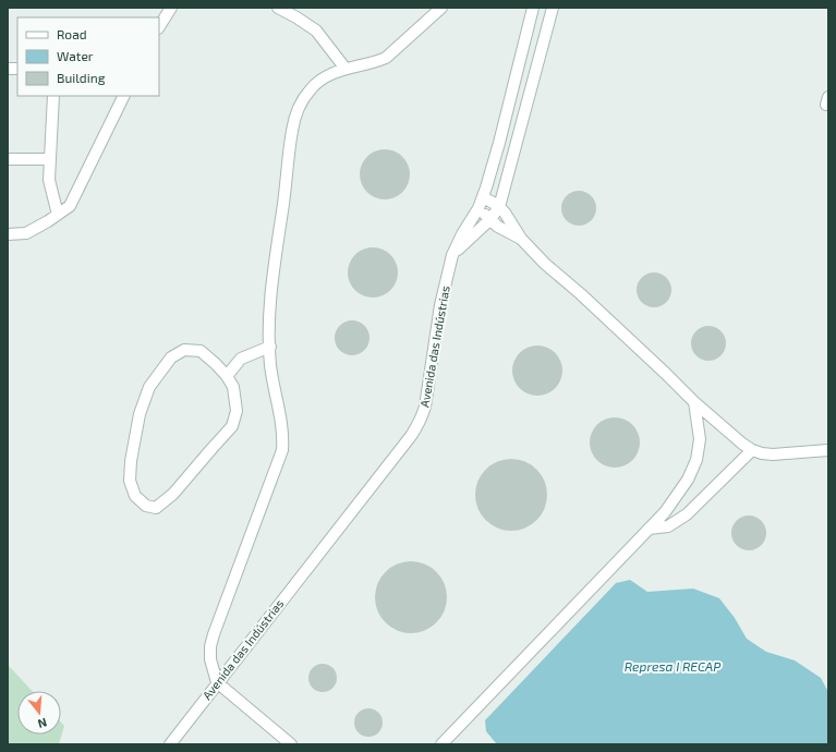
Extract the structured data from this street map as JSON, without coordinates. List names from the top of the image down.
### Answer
{
  "streets": {
    "lane": ["Avenida das Indústrias"]
  },
  "water": ["Represa I RECAP"],
  "legend": ["Road", "Water", "Building"],
  "north": "bottom"
}
